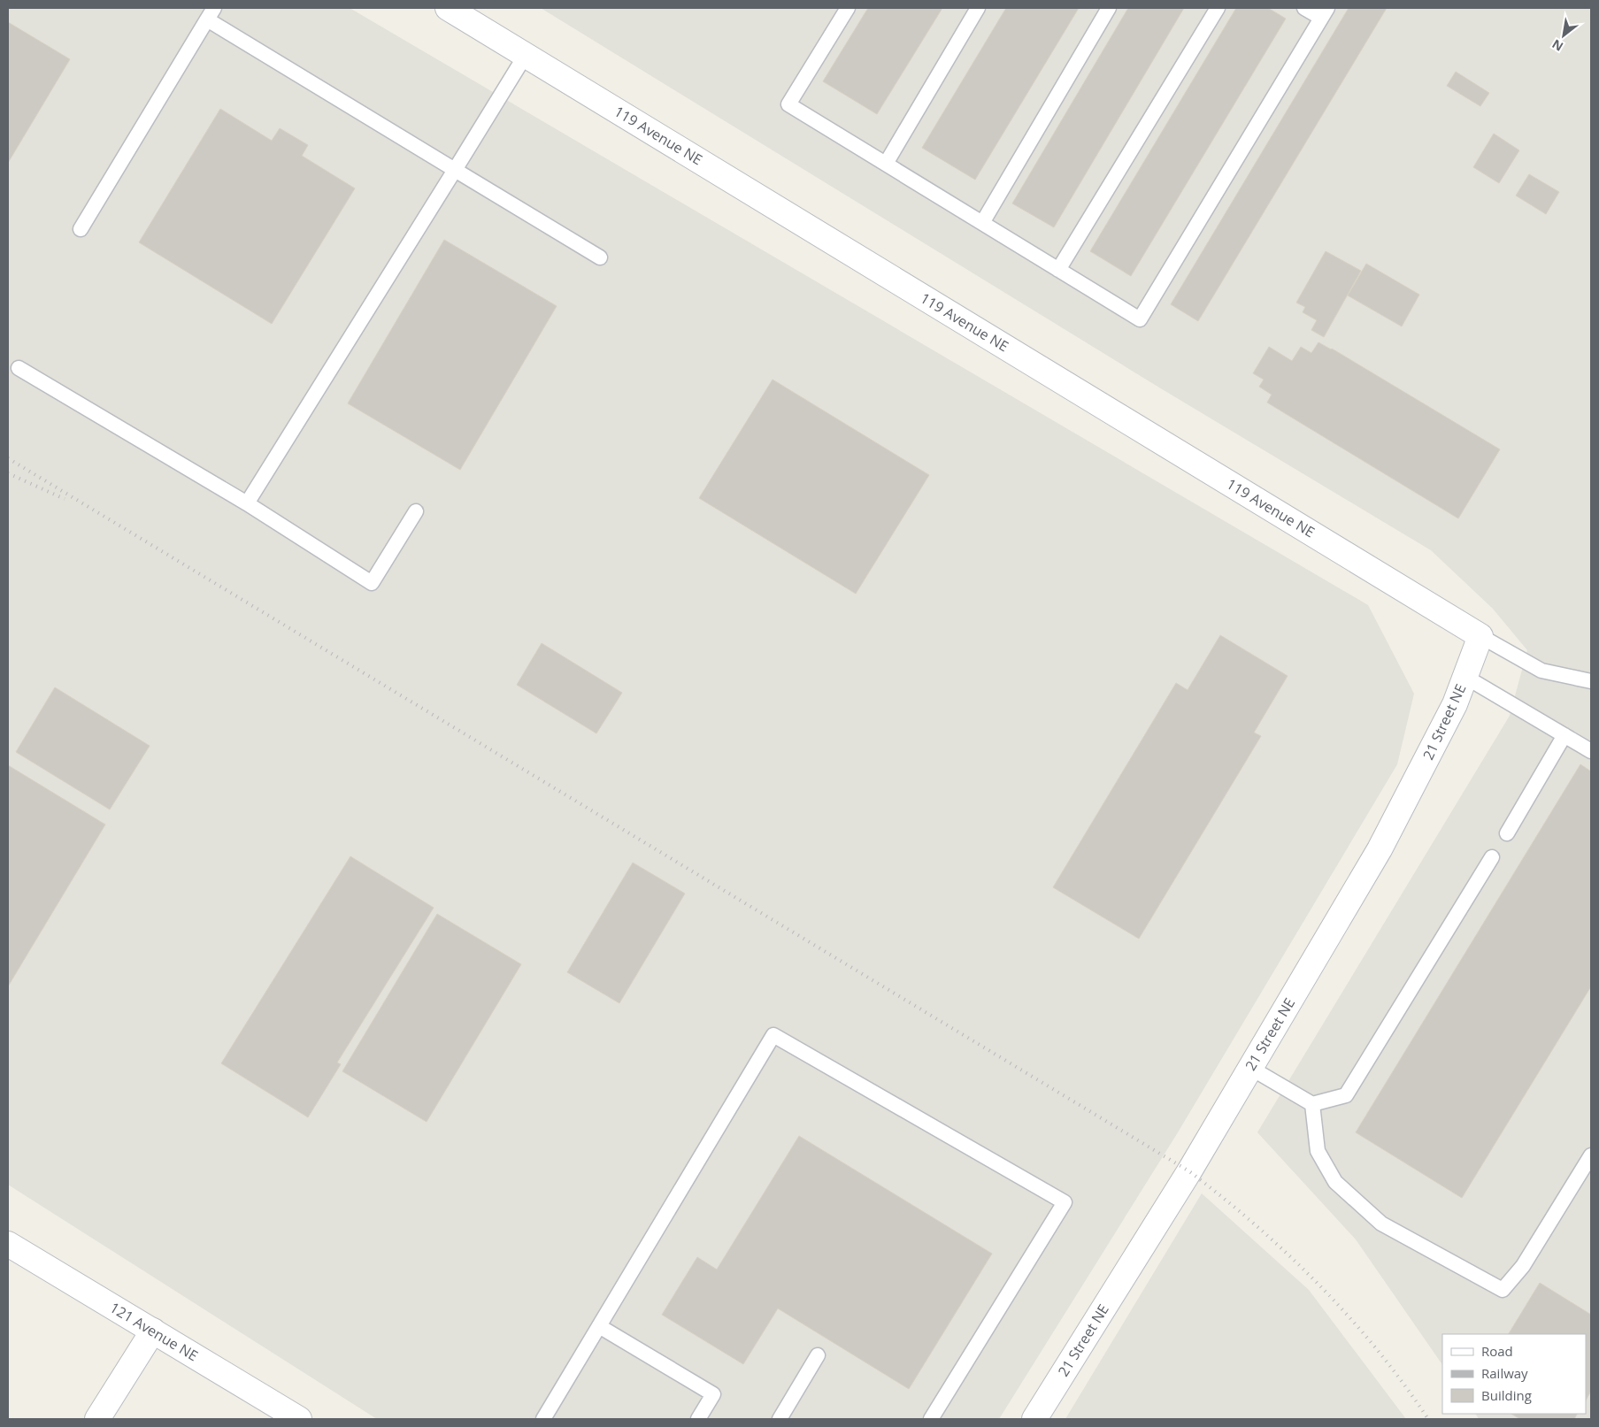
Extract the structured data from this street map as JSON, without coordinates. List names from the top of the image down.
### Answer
{
  "streets": {
    "street": ["119 Avenue NE", "21 Street NE", "121 Avenue NE"]
  },
  "crossings": [
    ["119 Avenue NE", "21 Street NE"]
  ],
  "legend": ["Road", "Railway", "Building"],
  "north": "bottom left"
}
